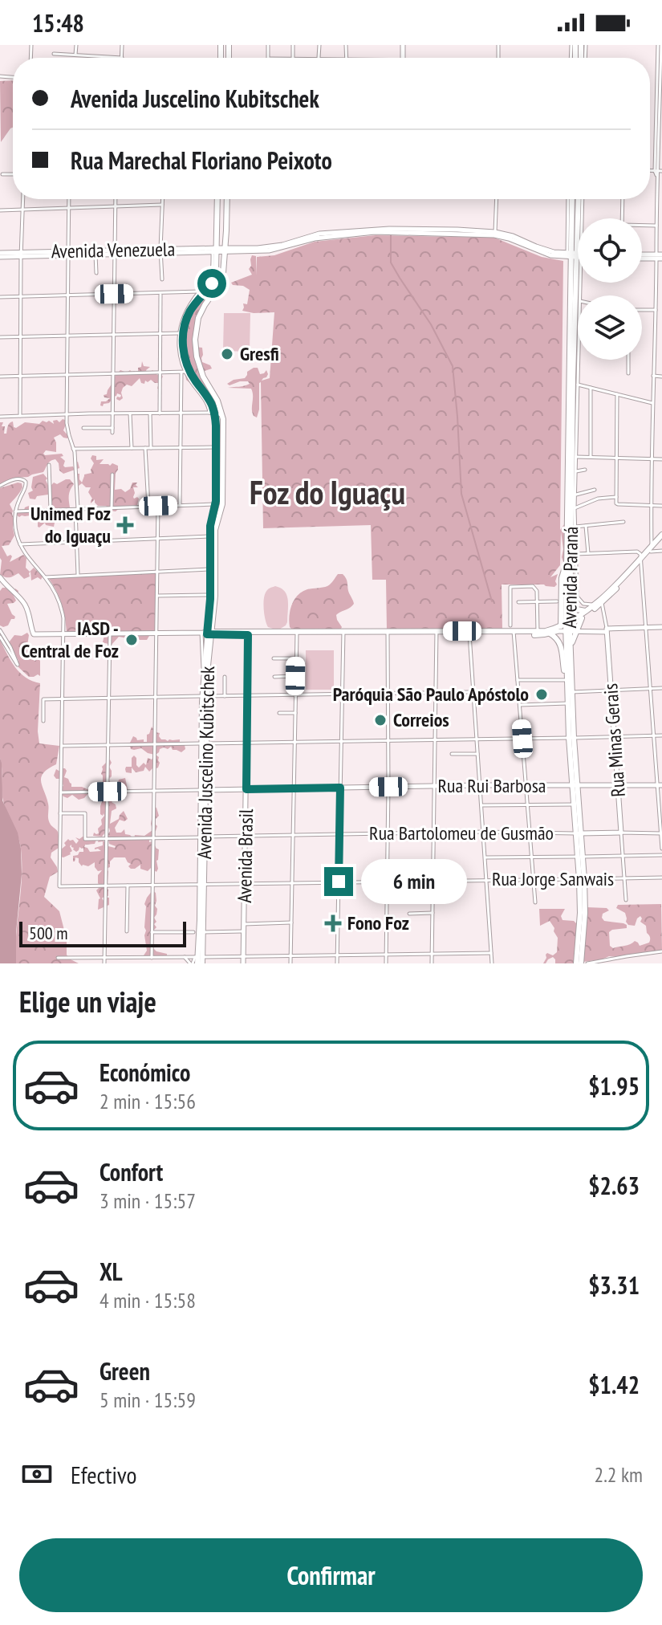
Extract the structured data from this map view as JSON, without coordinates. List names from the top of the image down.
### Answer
{
  "streets": {
    "main road": ["Avenida Paraná", "Avenida Juscelino Kubitschek"],
    "street": [
      "Avenida Venezuela",
      "Rua Minas Gerais",
      "Rua Rui Barbosa",
      "Rua Bartolomeu de Gusmão",
      "Avenida Brasil",
      "Rua Jorge Sanwais"
    ]
  },
  "crossings": [
    ["Avenida Venezuela", "Avenida Paraná"],
    ["Avenida Venezuela", "Avenida Juscelino Kubitschek"],
    ["Avenida Paraná", "Rua Rui Barbosa"],
    ["Avenida Paraná", "Rua Bartolomeu de Gusmão"],
    ["Avenida Paraná", "Rua Jorge Sanwais"],
    ["Rua Minas Gerais", "Rua Rui Barbosa"],
    ["Rua Minas Gerais", "Rua Bartolomeu de Gusmão"],
    ["Rua Minas Gerais", "Rua Jorge Sanwais"],
    ["Avenida Juscelino Kubitschek", "Rua Rui Barbosa"],
    ["Avenida Juscelino Kubitschek", "Rua Bartolomeu de Gusmão"],
    ["Avenida Juscelino Kubitschek", "Rua Jorge Sanwais"],
    ["Rua Rui Barbosa", "Avenida Brasil"],
    ["Rua Bartolomeu de Gusmão", "Avenida Brasil"],
    ["Avenida Brasil", "Rua Jorge Sanwais"]
  ],
  "districts": ["Foz do Iguaçu"],
  "places": {
    "other": [
      "Gresfi",
      "IASD - Central de Foz",
      "Paróquia São Paulo Apóstolo",
      "Correios"
    ],
    "health": ["Unimed Foz do Iguaçu", "Fono Foz"]
  },
  "scale_bar": "500 m",
  "page": {
    "status": "15:48",
    "banner": ["Avenida Juscelino Kubitschek", "Rua Marechal Floriano Peixoto"],
    "bubble": "6 min",
    "scale": "500 m",
    "heading": "Elige un viaje",
    "list": [
      {
        "name": "Económico",
        "note": "2 min · 15:56",
        "value": "$1.95"
      },
      {
        "name": "Confort",
        "note": "3 min · 15:57",
        "value": "$2.63"
      },
      {
        "name": "XL",
        "note": "4 min · 15:58",
        "value": "$3.31"
      },
      {
        "name": "Green",
        "note": "5 min · 15:59",
        "value": "$1.42"
      }
    ],
    "pay": ["Efectivo", "2.2 km"],
    "buttons": "Confirmar"
  }
}
